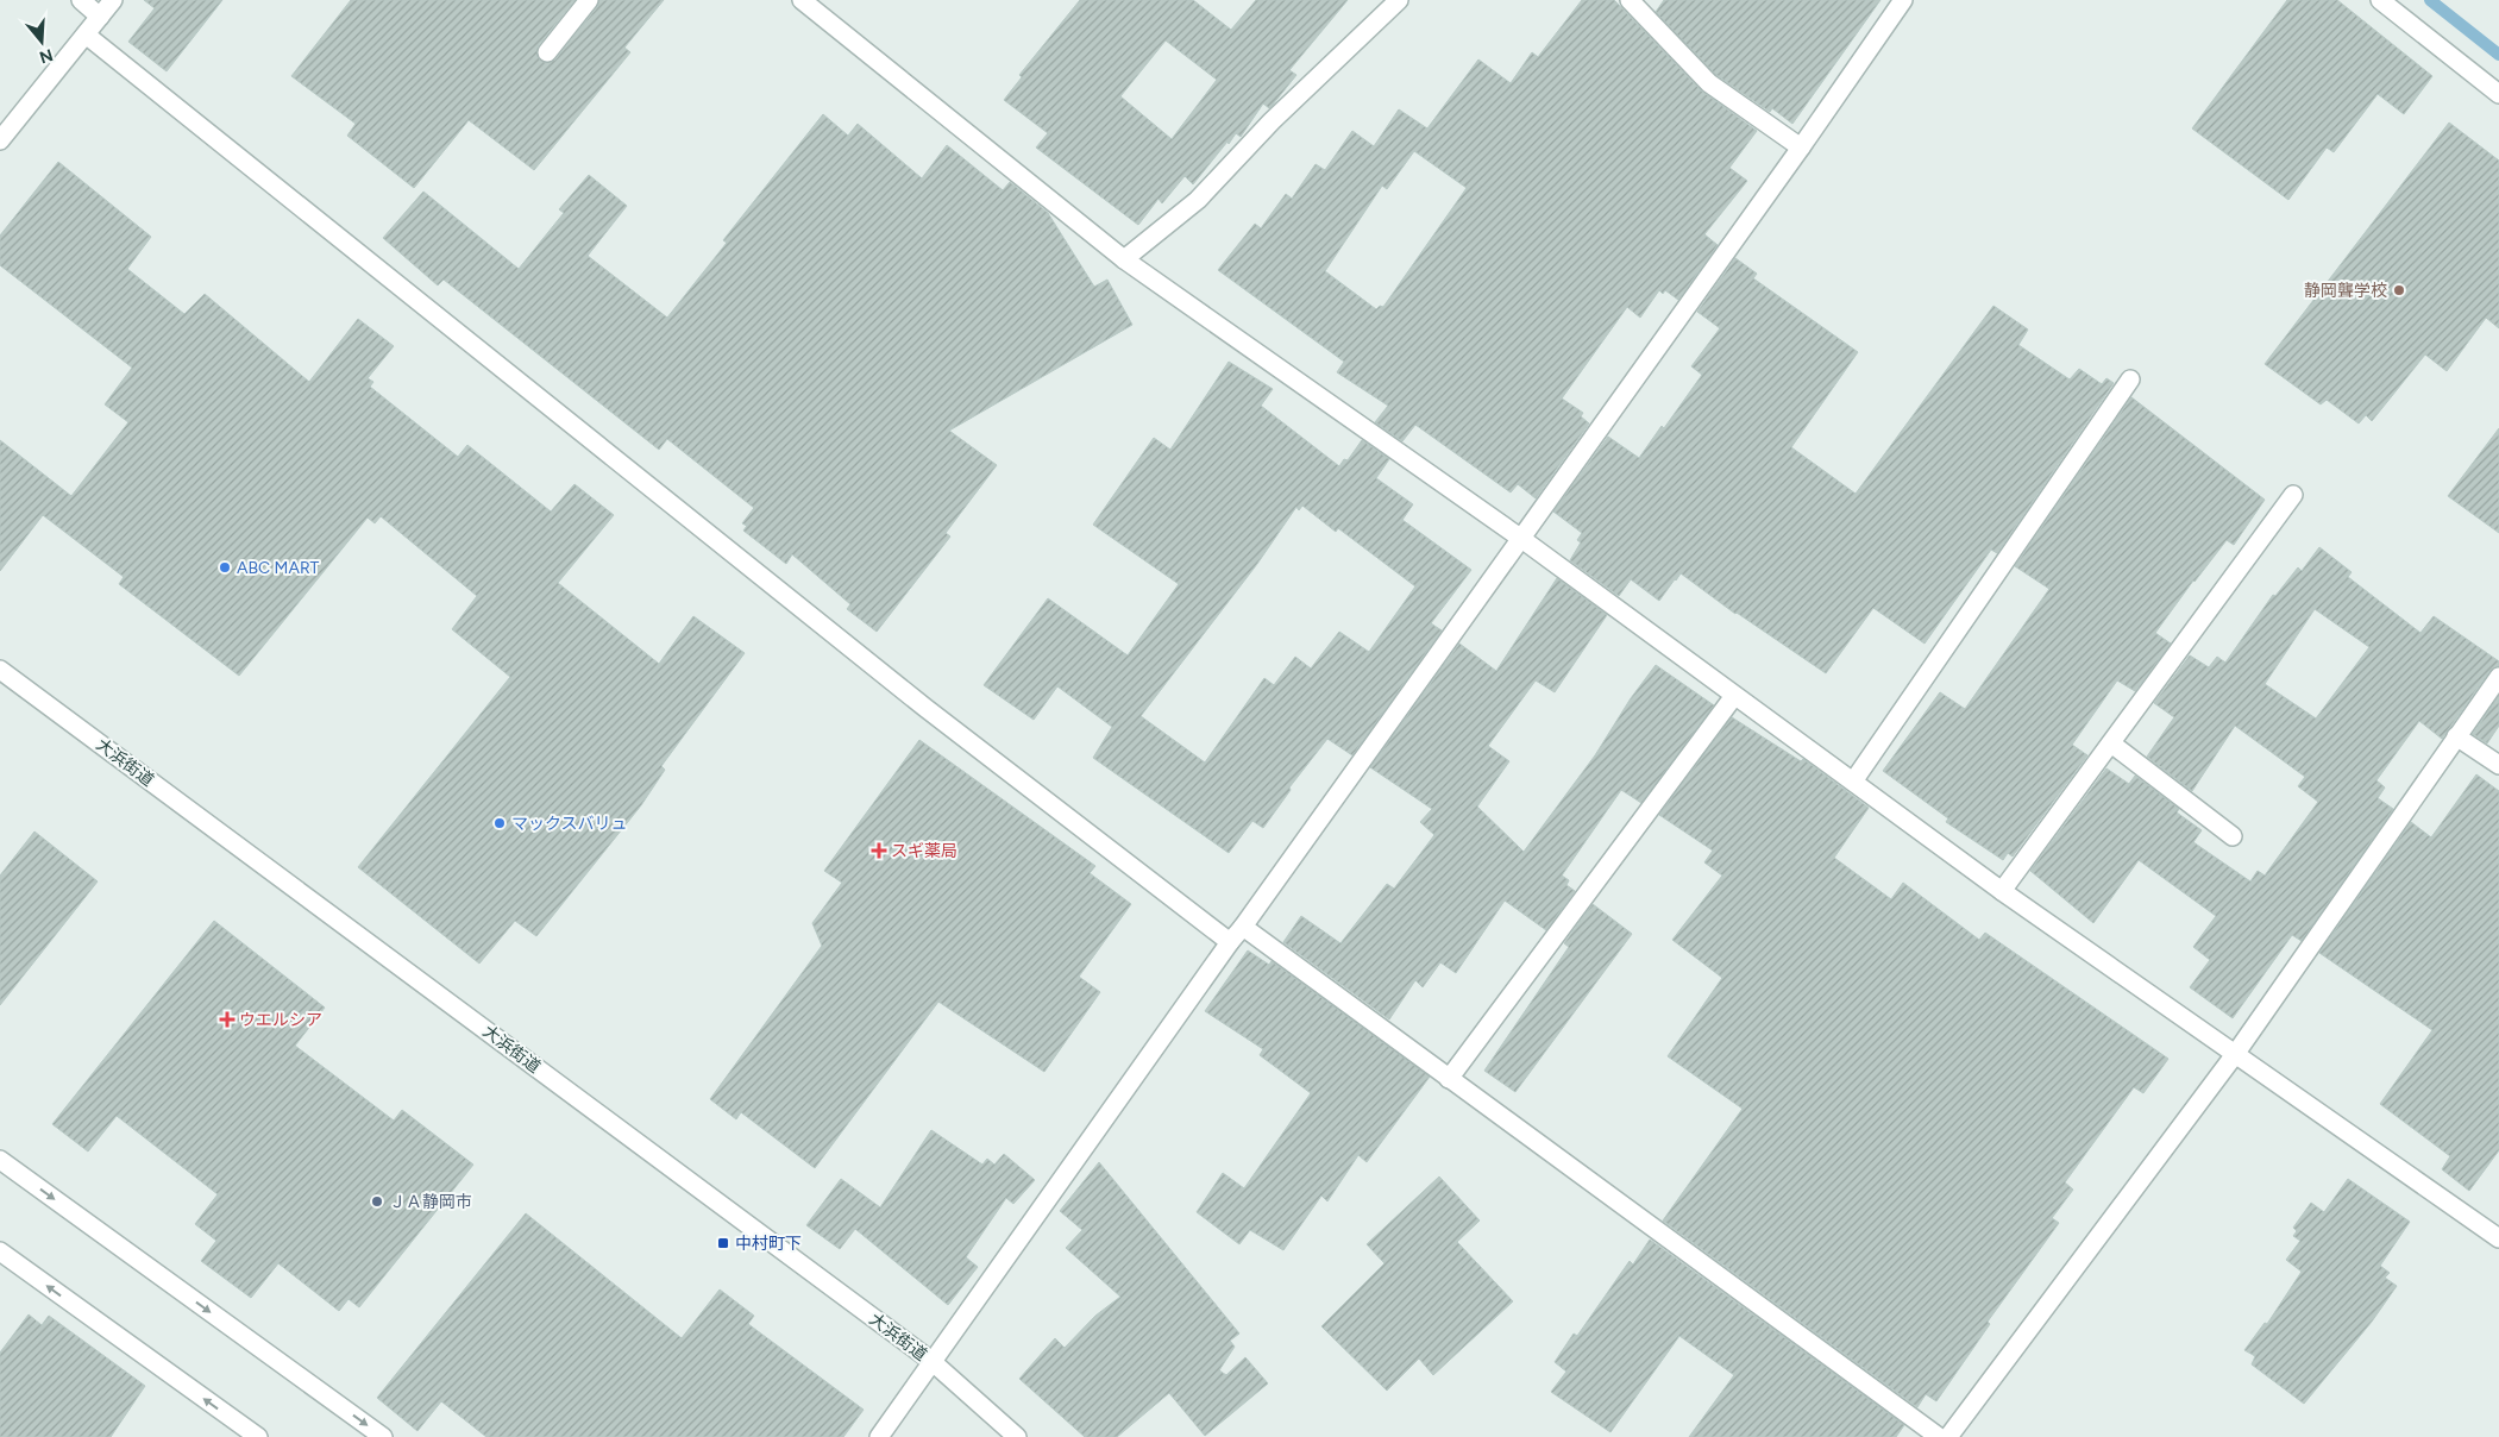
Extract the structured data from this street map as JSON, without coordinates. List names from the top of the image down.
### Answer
{
  "streets": {
    "street": ["大浜街道"]
  },
  "places": {
    "other": [
      "静岡聾学校",
      "ABC MART",
      "マックスバリュ",
      "ＪＡ静岡市"
    ],
    "health": ["スギ薬局", "ウエルシア"],
    "transit": ["中村町下"]
  },
  "north": "bottom"
}
